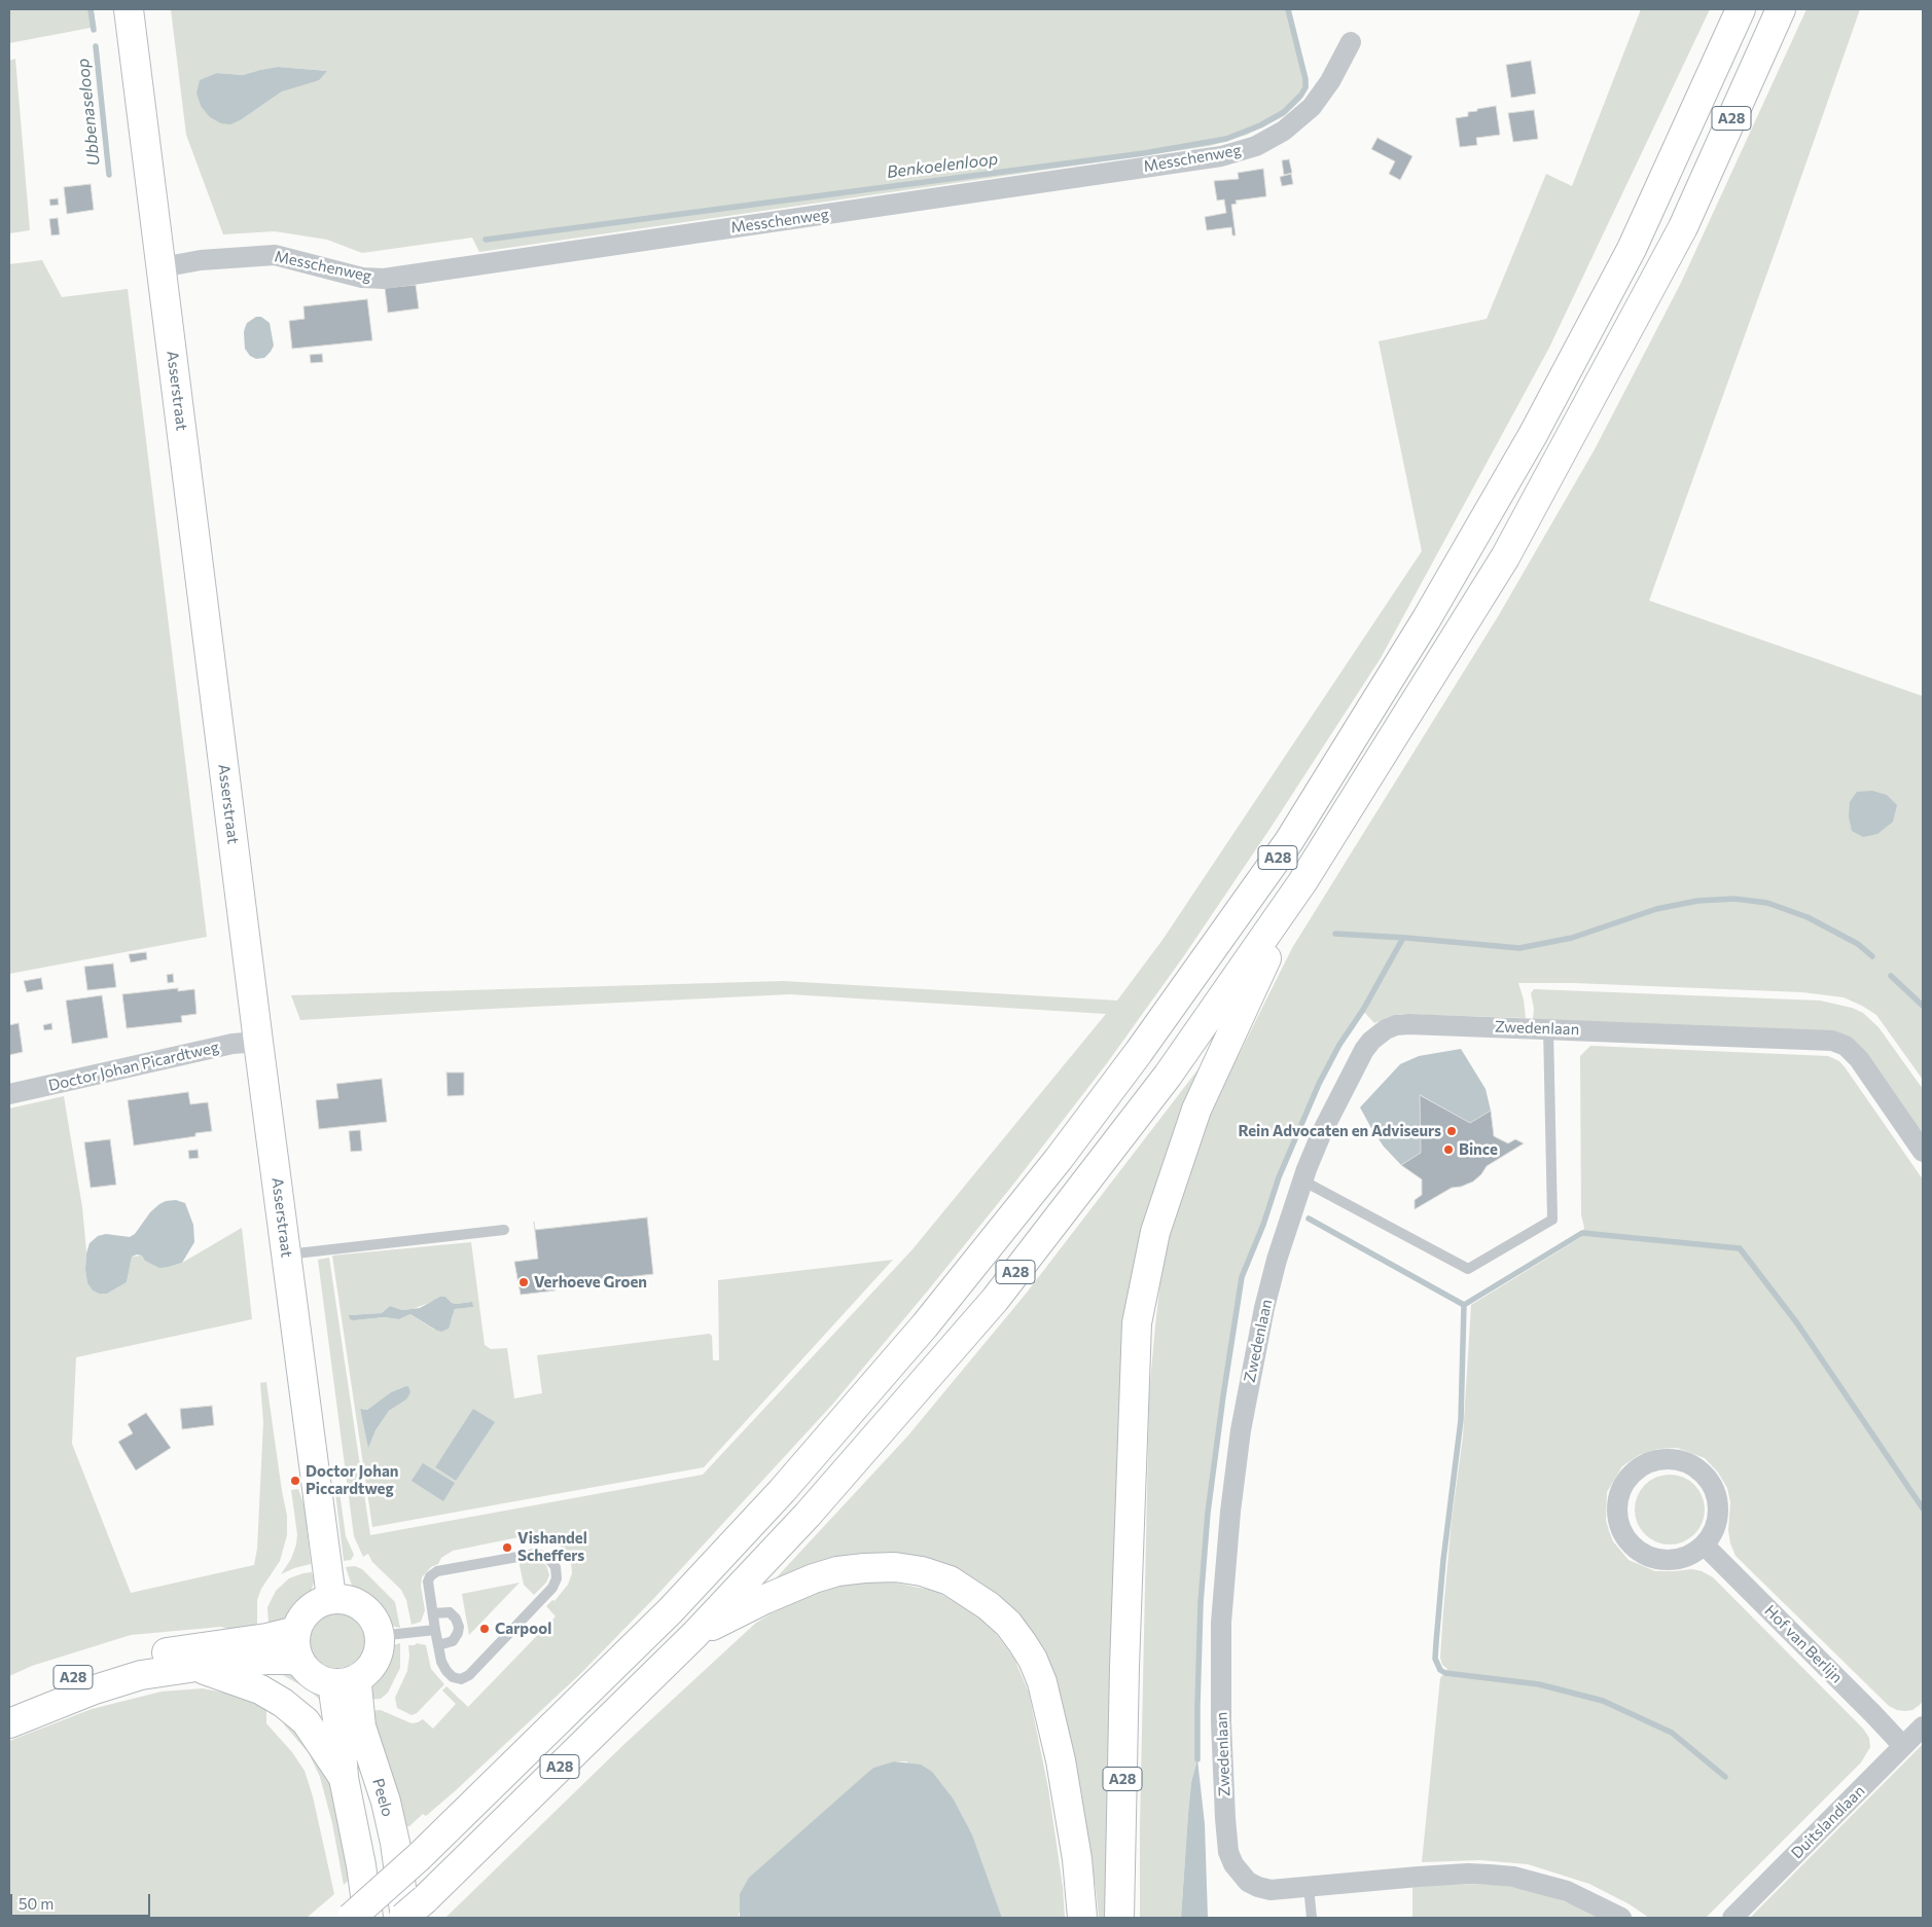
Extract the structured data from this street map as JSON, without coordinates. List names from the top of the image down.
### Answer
{
  "streets": {
    "main road": ["A28", "Asserstraat", "Peelo"],
    "street": [
      "Messchenweg",
      "Zwedenlaan",
      "Doctor Johan Picardtweg",
      "Hof van Berlijn",
      "Duitslandlaan"
    ]
  },
  "crossings": [
    ["A28", "Asserstraat"],
    ["A28", "Peelo"],
    ["Messchenweg", "Asserstraat"],
    ["Asserstraat", "Doctor Johan Picardtweg"],
    ["Asserstraat", "Peelo"],
    ["Hof van Berlijn", "Duitslandlaan"]
  ],
  "water": ["Ubbenaseloop", "Benkoelenloop"],
  "places": [
    "Rein Advocaten en Adviseurs",
    "Bince",
    "Verhoeve Groen",
    "Doctor Johan Piccardtweg",
    "Vishandel Scheffers",
    "Carpool"
  ],
  "scale_bar": "50 m"
}
